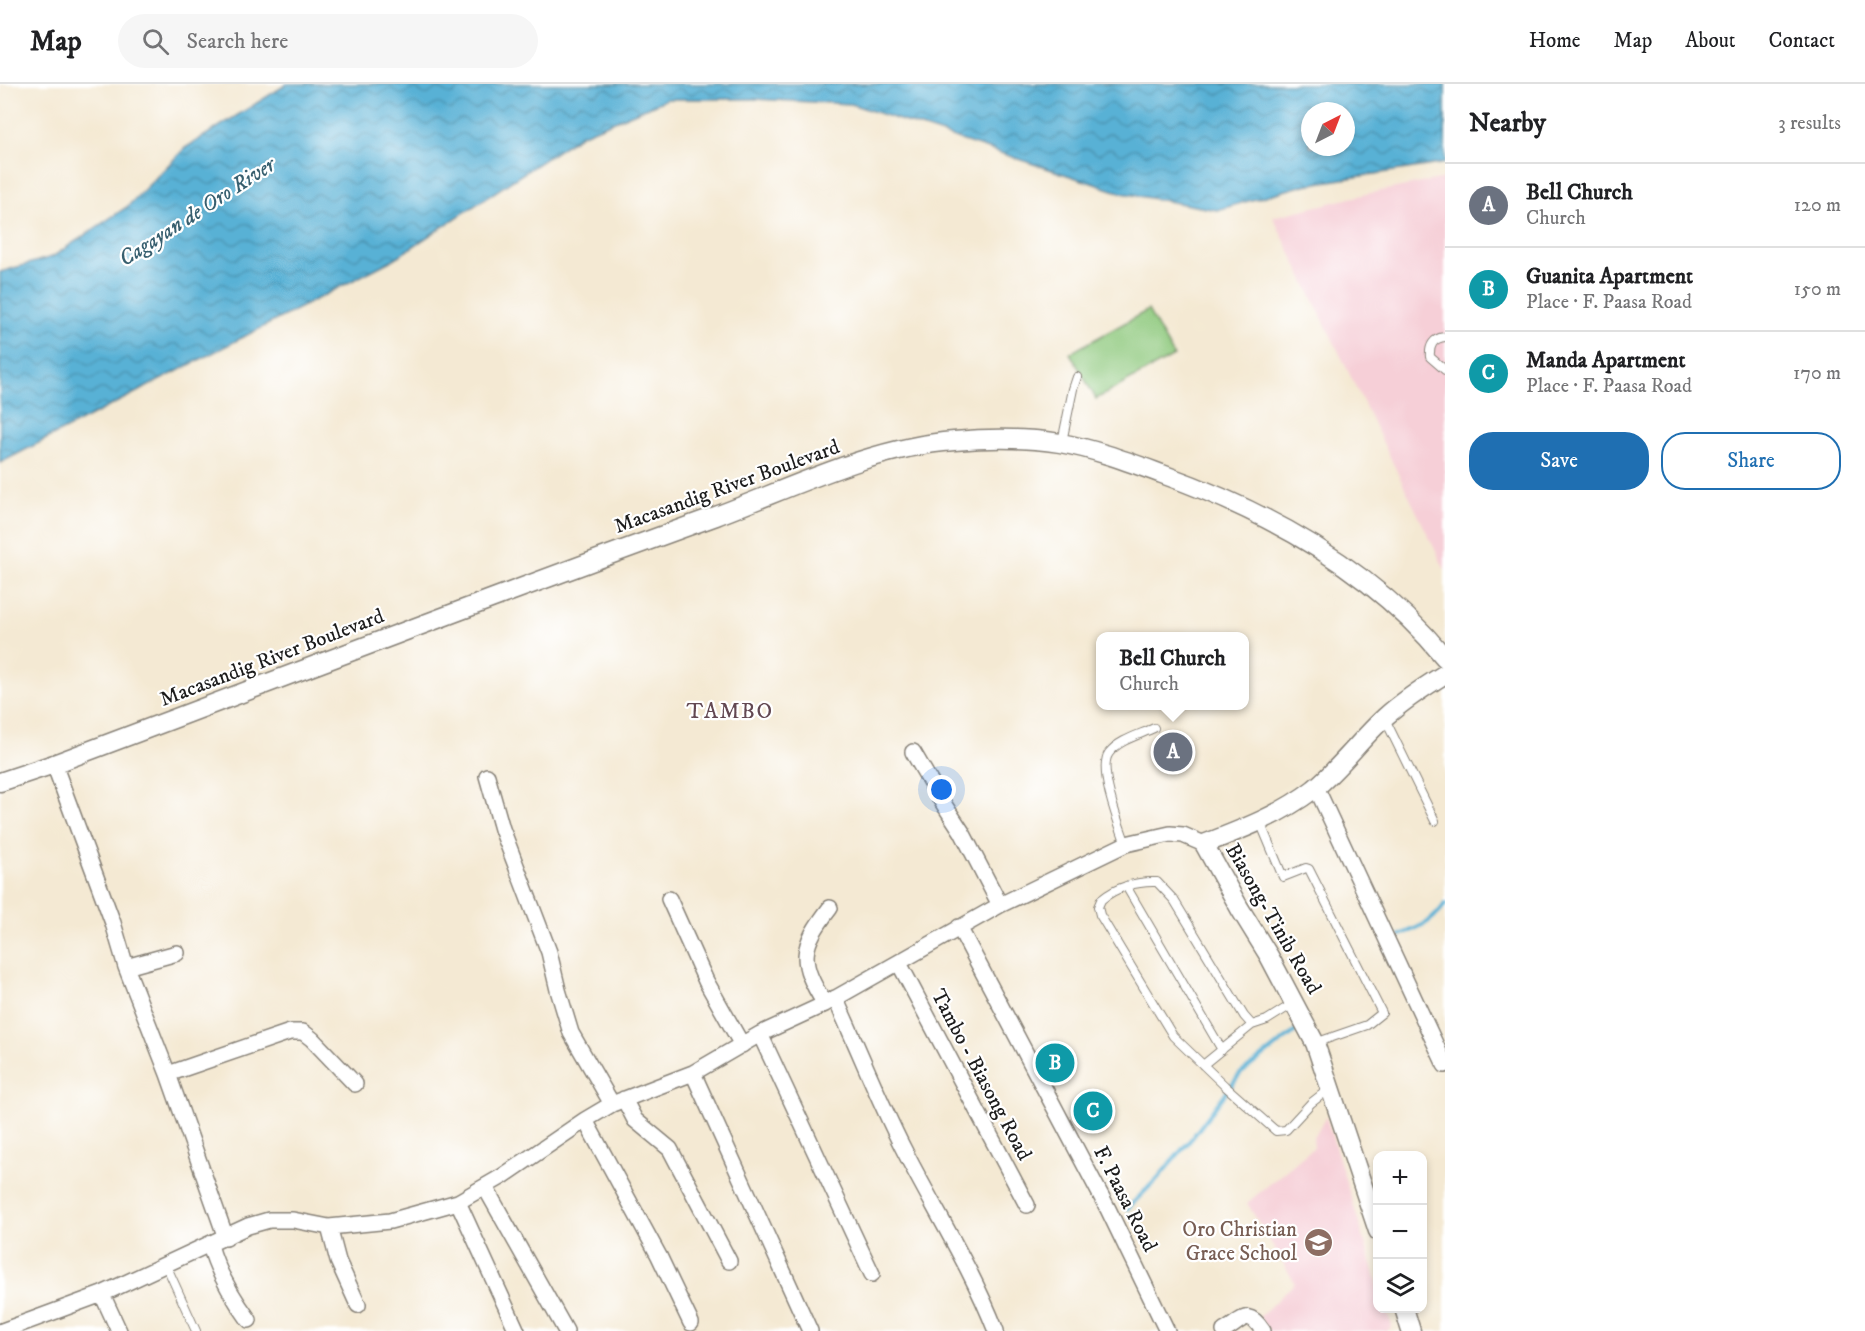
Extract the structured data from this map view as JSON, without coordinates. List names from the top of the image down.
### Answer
{
  "streets": {
    "street": [
      "Macasandig River Boulevard",
      "Biasong-Tinib Road",
      "Tambo - Biasong Road",
      "F. Paasa Road"
    ]
  },
  "districts": ["TAMBO"],
  "water": ["Cagayan de Oro River"],
  "places": {
    "school or university": ["Oro Christian Grace School"]
  },
  "north": "top right",
  "page": {
    "header": "Map",
    "search": "Search here",
    "nav": [
      "Home",
      "Map",
      "About",
      "Contact"
    ],
    "heading": ["Nearby", "3 results"],
    "list": [
      {
        "mark": "A",
        "name": "Bell Church",
        "note": "Church",
        "value": "120 m"
      },
      {
        "mark": "B",
        "name": "Guanita Apartment",
        "note": "Place · F. Paasa Road",
        "value": "150 m"
      },
      {
        "mark": "C",
        "name": "Manda Apartment",
        "note": "Place · F. Paasa Road",
        "value": "170 m"
      }
    ],
    "buttons": ["Save", "Share"],
    "popup": ["Bell Church", "Church"],
    "pins": ["A", "B", "C"],
    "map_buttons": ["+", "−"]
  }
}
